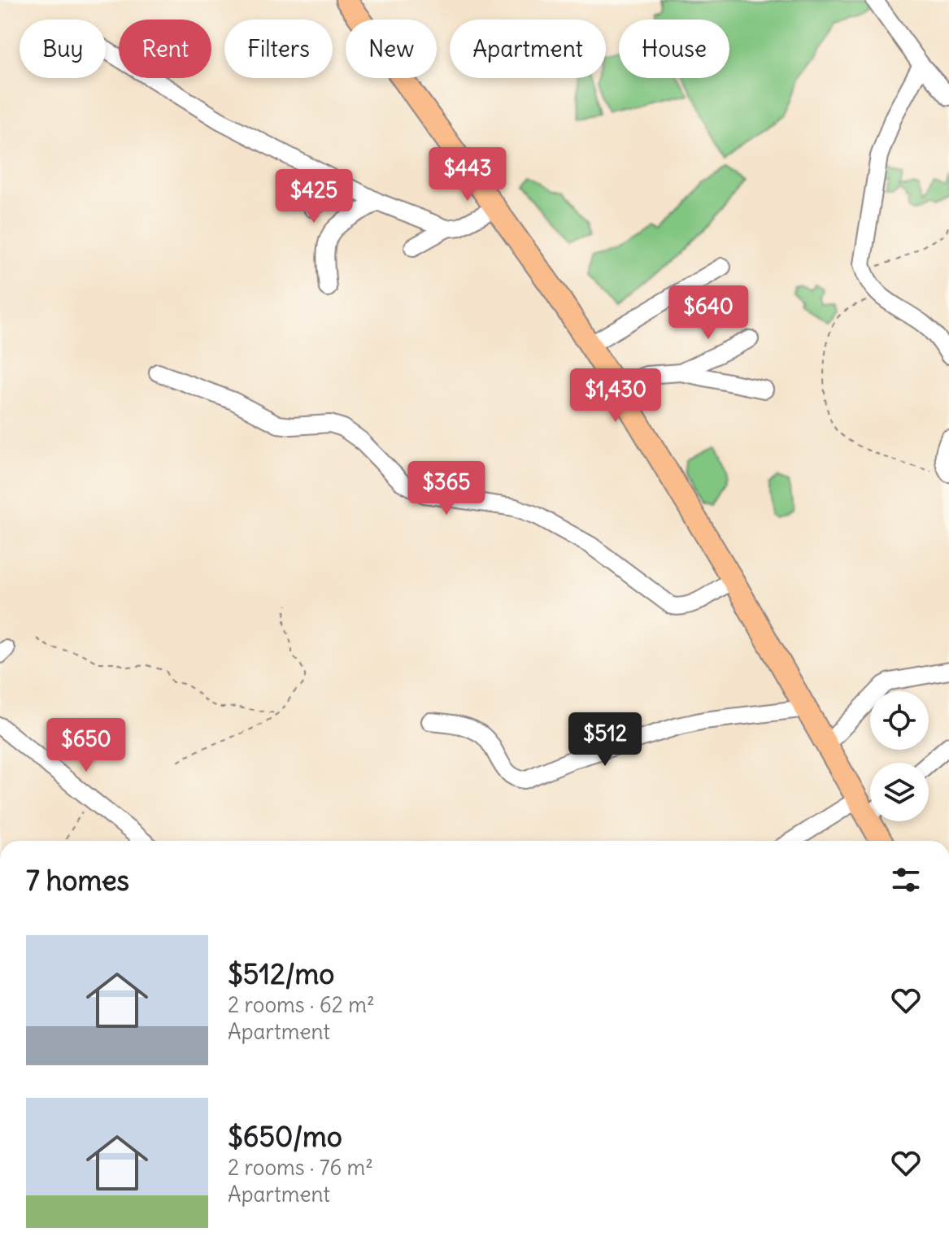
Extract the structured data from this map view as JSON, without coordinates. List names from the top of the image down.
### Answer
{
  "page": {
    "chip": [
      "Buy",
      "Rent",
      "Filters",
      "New",
      "Apartment",
      "House"
    ],
    "price": [
      "$443",
      "$425",
      "$640",
      "$1,430",
      "$365",
      "$512",
      "$650"
    ],
    "heading": "7 homes",
    "list": [
      {
        "name": "$512/mo",
        "note": "2 rooms · 62 m² · Apartment"
      },
      {
        "name": "$650/mo",
        "note": "2 rooms · 76 m² · Apartment"
      }
    ]
  }
}
